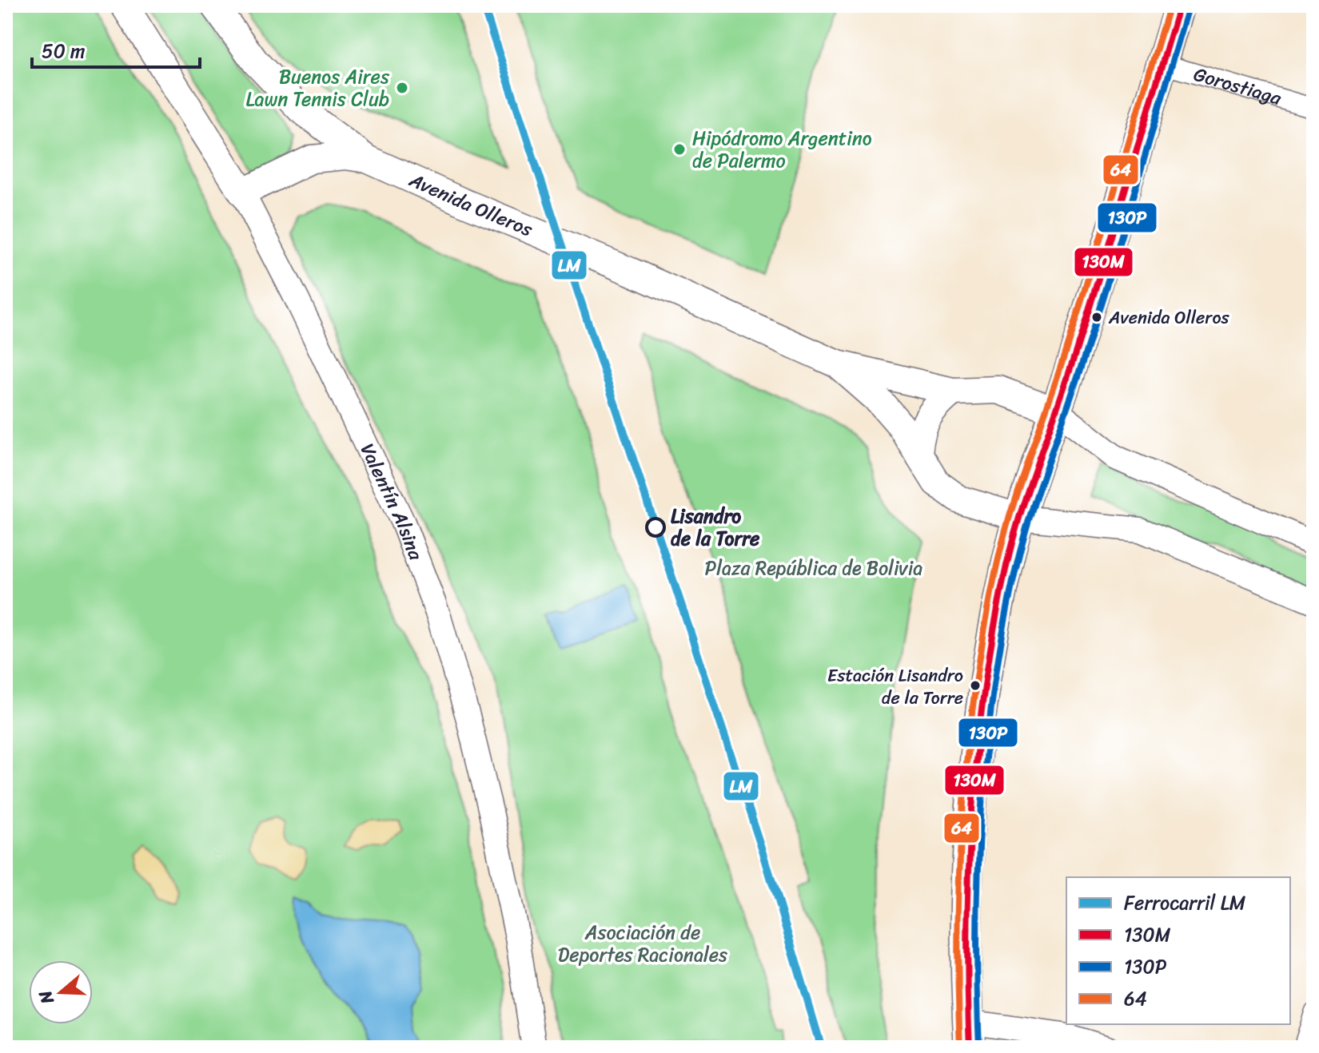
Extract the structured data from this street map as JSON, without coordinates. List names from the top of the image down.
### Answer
{
  "streets": {
    "main road": ["Avenida Olleros", "Valentín Alsina"],
    "street": ["Gorostiaga"]
  },
  "crossings": [
    ["Avenida Olleros", "Valentín Alsina"]
  ],
  "parks": ["Plaza República de Bolivia", "Asociación de Deportes Racionales"],
  "places": [
    "Buenos Aires Lawn Tennis Club",
    "Hipódromo Argentino de Palermo",
    "Avenida Olleros",
    "Lisandro de la Torre",
    "Estación Lisandro de la Torre"
  ],
  "lines": [
    "rail line LM",
    "transit line 130M",
    "transit line 64",
    "transit line 130P"
  ],
  "legend": [
    "Ferrocarril LM",
    "130M",
    "130P",
    "64"
  ],
  "scale_bar": "50 m",
  "north": "left"
}
